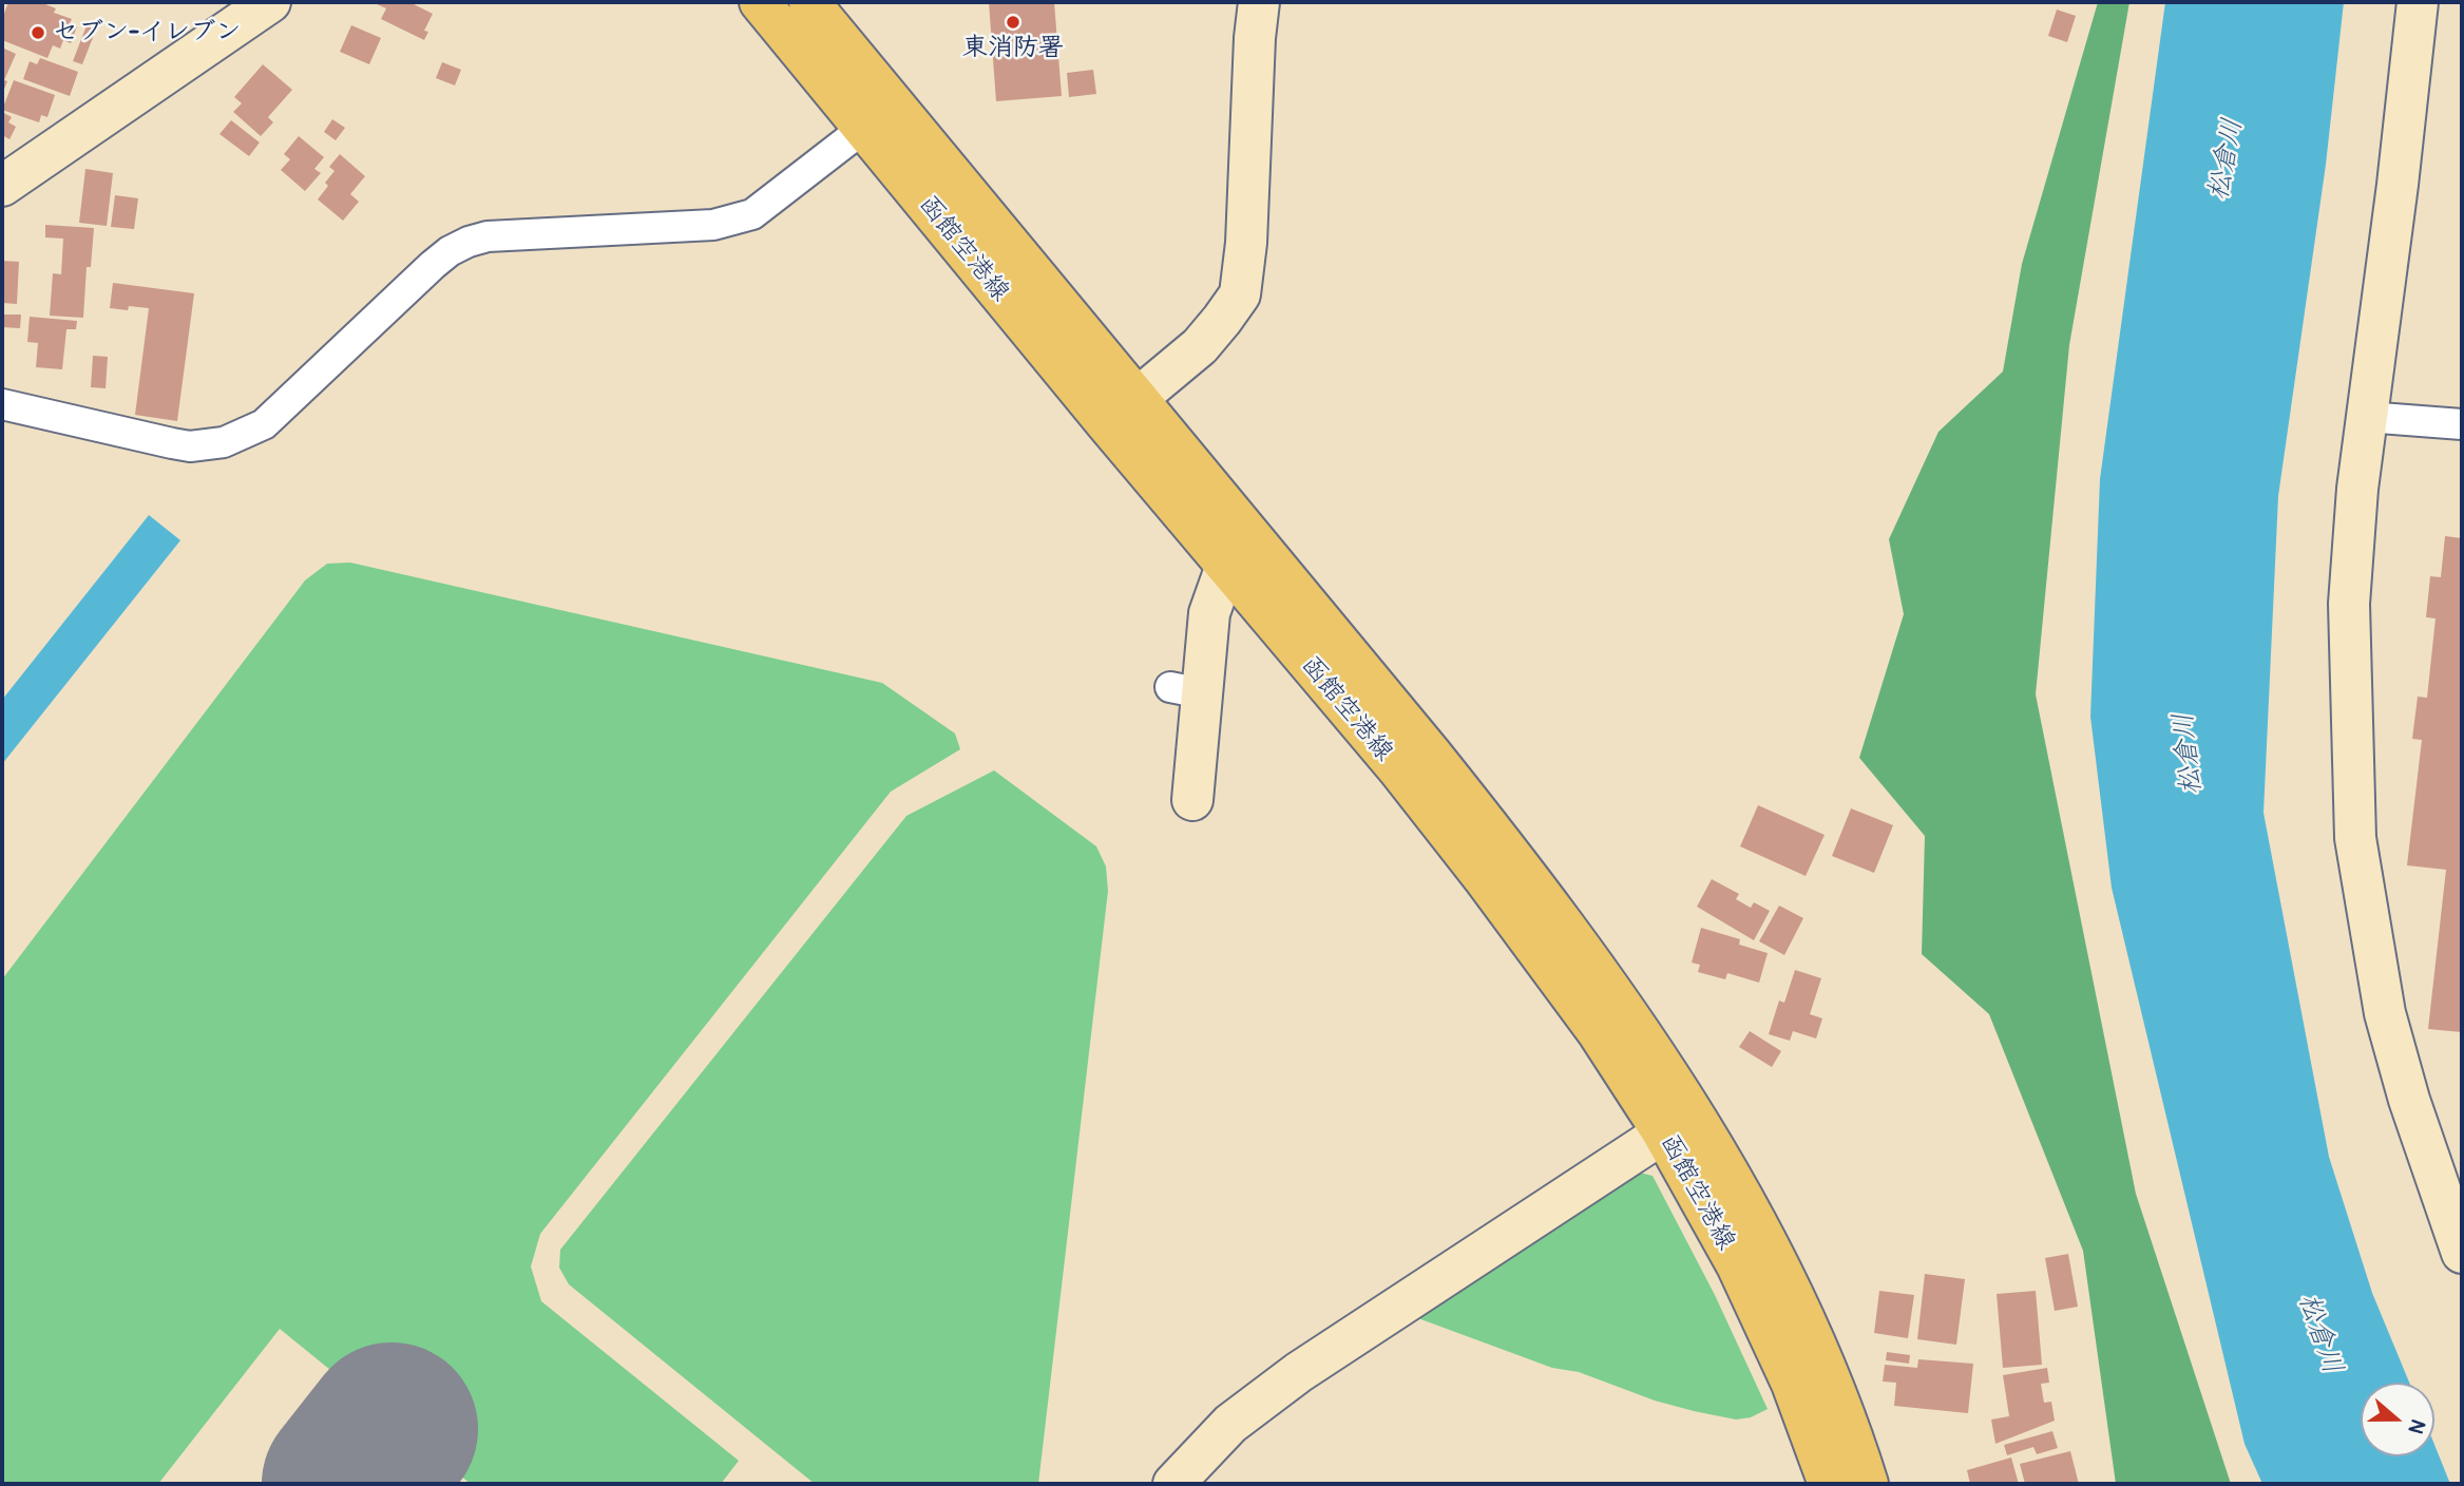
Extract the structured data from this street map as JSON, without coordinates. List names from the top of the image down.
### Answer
{
  "streets": {
    "main road": ["函館空港線"]
  },
  "water": ["松倉川"],
  "places": ["東消防署", "セブン-イレブン"],
  "north": "right"
}
